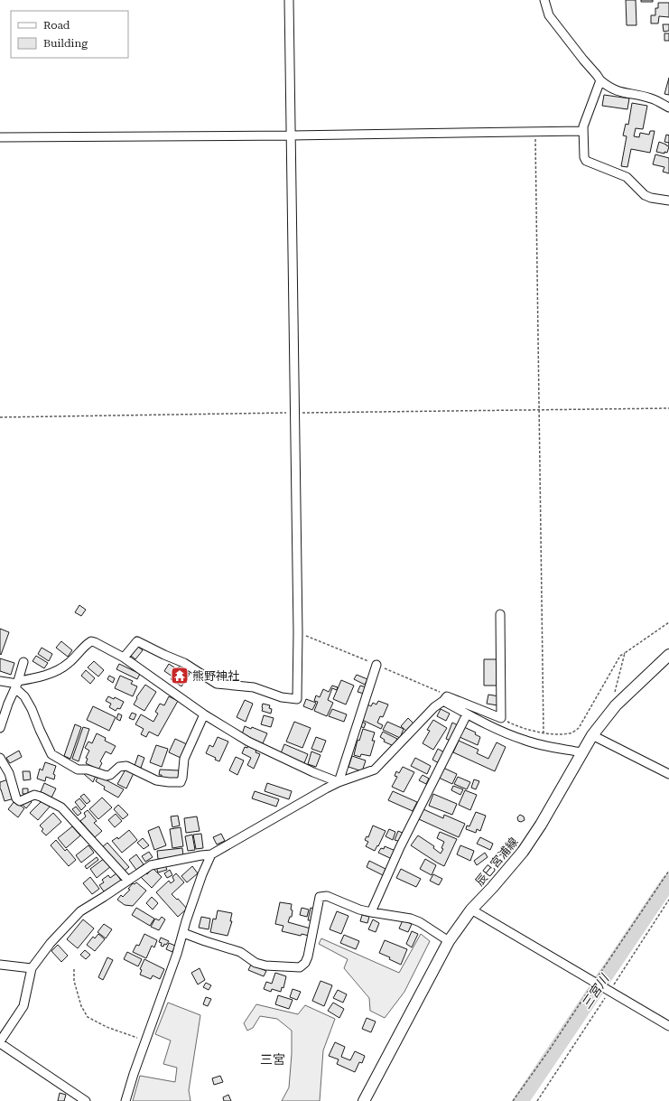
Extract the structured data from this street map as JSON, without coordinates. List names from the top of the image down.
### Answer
{
  "streets": {
    "main road": ["辰巳宮浦線"]
  },
  "districts": ["三宮"],
  "water": ["三宮川"],
  "places": {
    "temple": ["熊野神社"]
  },
  "legend": ["Road", "Building"]
}
